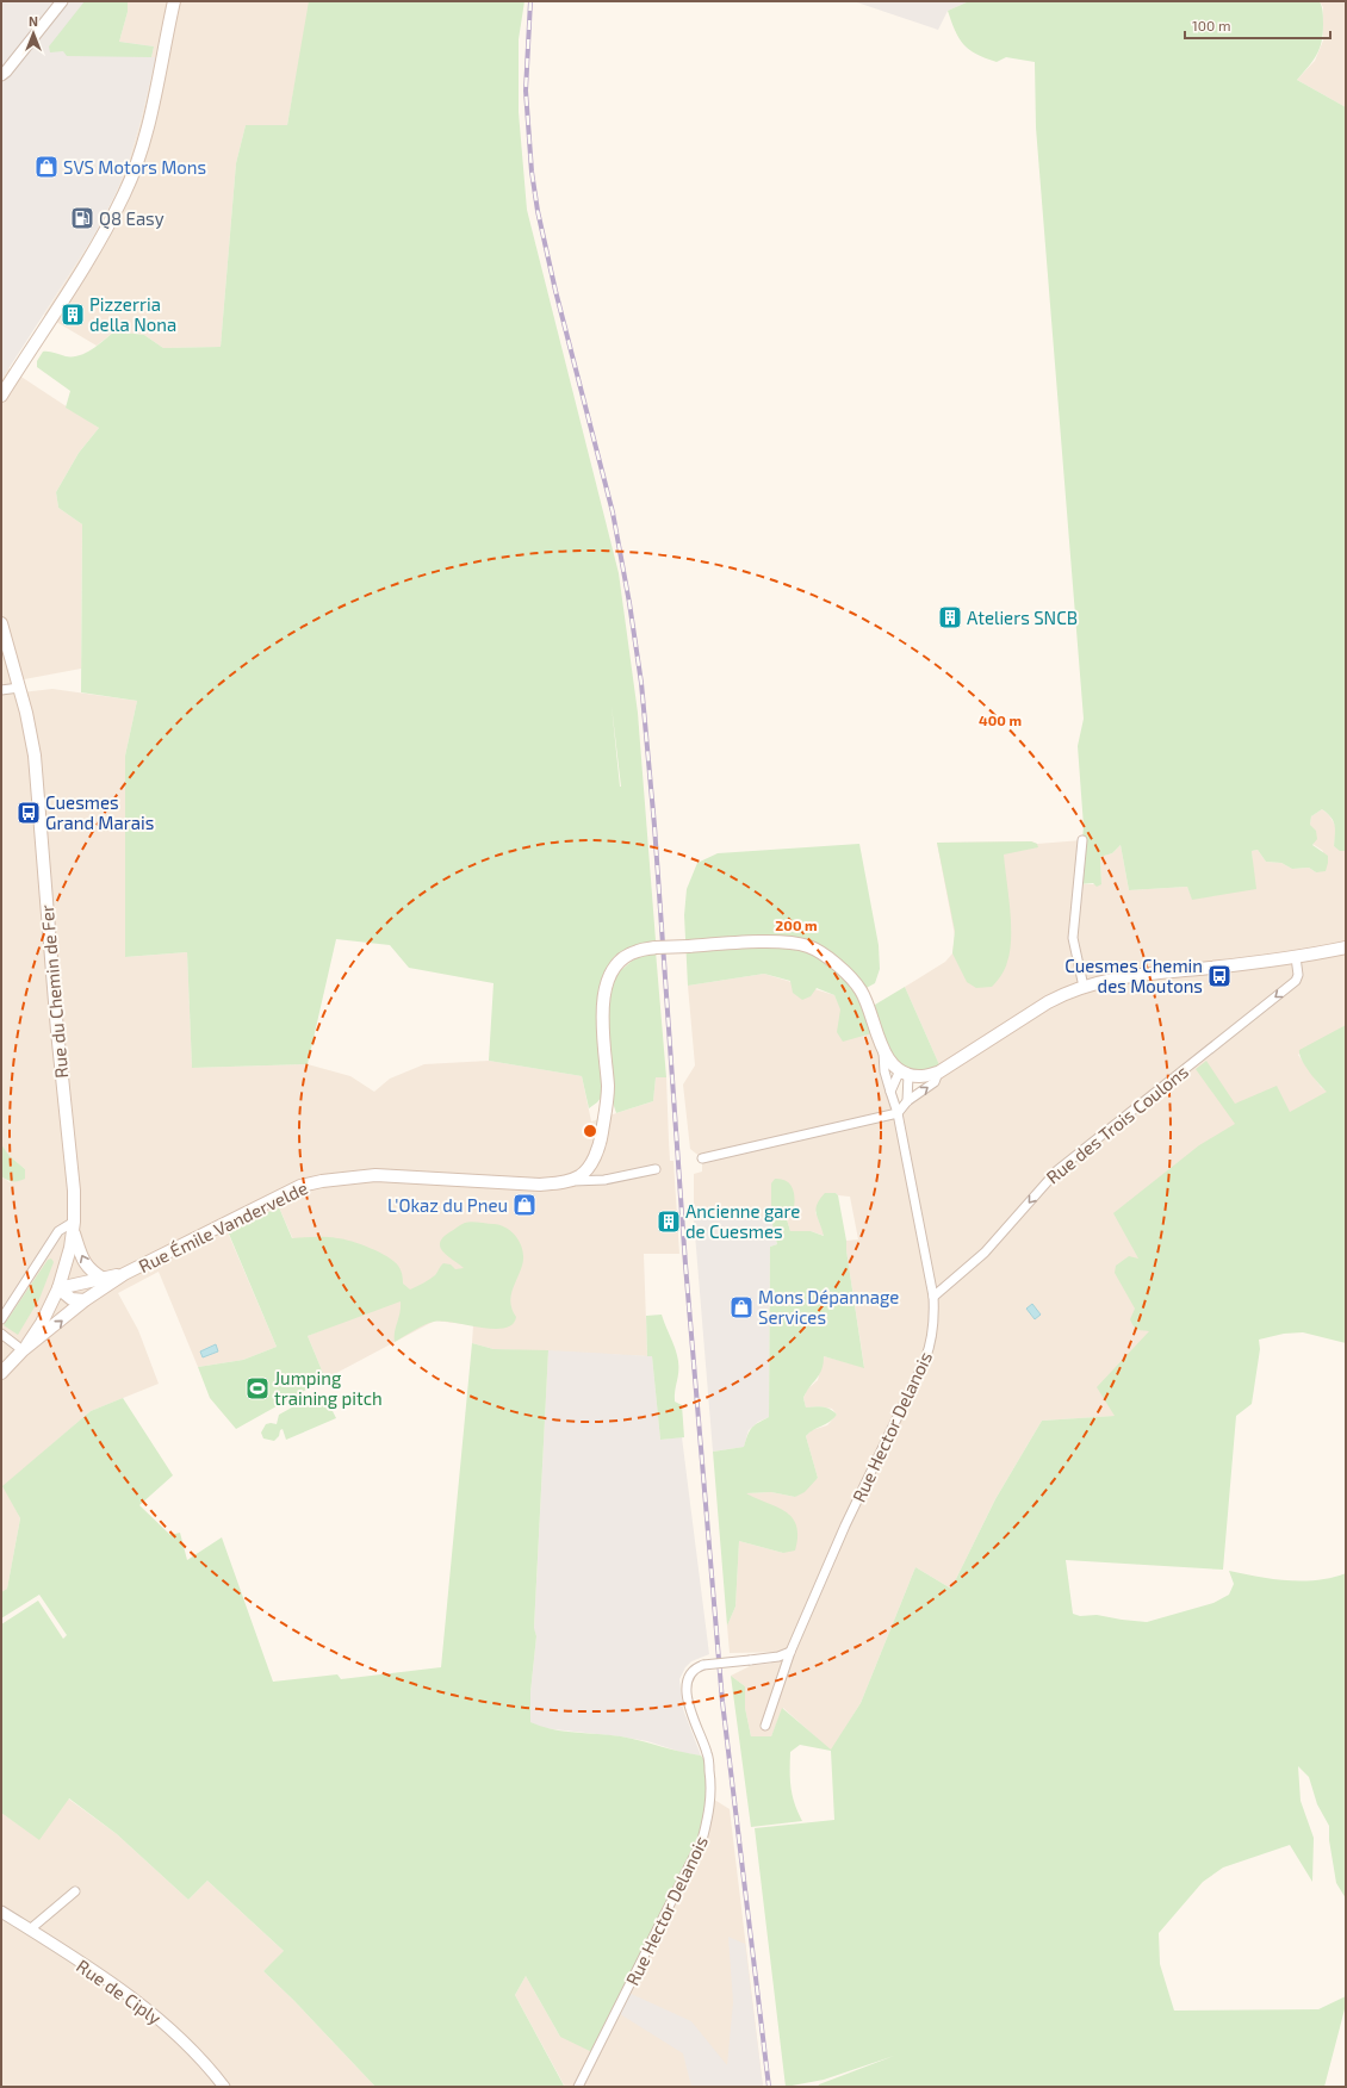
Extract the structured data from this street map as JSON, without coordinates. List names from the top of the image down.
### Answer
{
  "streets": {
    "main road": ["Rue du Chemin de Fer", "Rue Émile Vandervelde"],
    "street": ["Rue des Trois Coulons", "Rue Hector Delanois", "Rue de Ciply"]
  },
  "crossings": [
    ["Rue du Chemin de Fer", "Rue Émile Vandervelde"],
    ["Rue des Trois Coulons", "Rue Hector Delanois"]
  ],
  "one_way": ["Rue des Trois Coulons"],
  "places": {
    "shop": ["SVS Motors Mons", "L'Okaz du Pneu", "Mons Dépannage Services"],
    "fuel station": ["Q8 Easy"],
    "building": ["Pizzerria della Nona", "Ateliers SNCB", "Ancienne gare de Cuesmes"],
    "bus stop": ["Cuesmes Grand Marais", "Cuesmes Chemin des Moutons"],
    "sports": ["Jumping training pitch"]
  },
  "scale_bar": "100 m",
  "north": "top",
  "rings": ["400 m", "200 m"]
}
